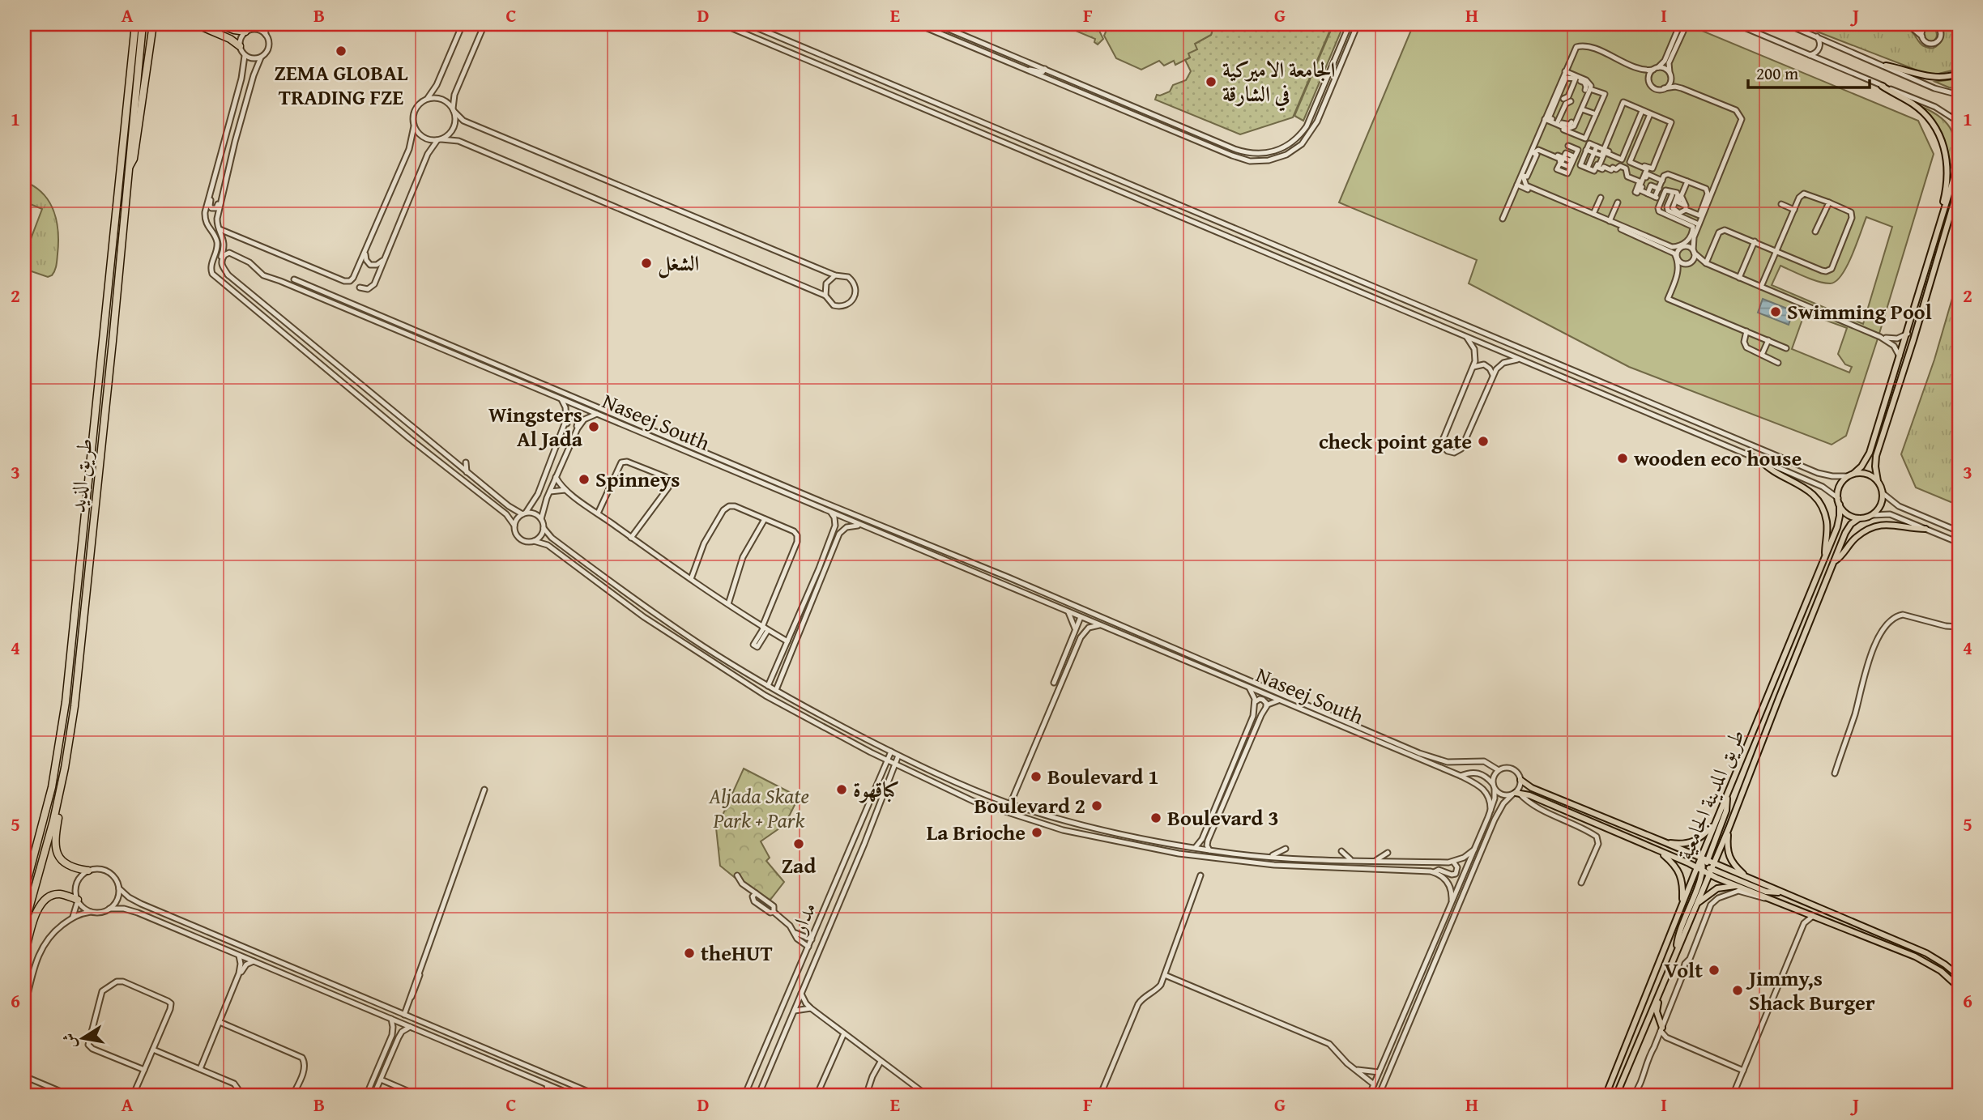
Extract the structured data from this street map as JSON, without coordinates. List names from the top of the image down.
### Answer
{
  "streets": {
    "highway": ["طريق الذيد"],
    "main road": ["طريق المدينة الجامعية"],
    "street": ["Naseej South", "مدار"]
  },
  "parks": ["Aljada Skate Park + Park"],
  "places": [
    "ZEMA GLOBAL TRADING FZE",
    "الجامعة الاميركية في الشارقة",
    "الشغل",
    "Swimming Pool",
    "Wingsters Al Jada",
    "check point gate",
    "wooden eco house",
    "Spinneys",
    "Boulevard 1",
    "كباقهوة",
    "Boulevard 2",
    "Boulevard 3",
    "La Brioche",
    "Zad",
    "theHUT",
    "Volt",
    "Jimmy,s Shack Burger"
  ],
  "scale_bar": "200 m",
  "north": "left",
  "grid": {
    "columns": [
      "A",
      "B",
      "C",
      "D",
      "E",
      "F",
      "G",
      "H",
      "I",
      "J"
    ],
    "rows": [
      "1",
      "2",
      "3",
      "4",
      "5",
      "6"
    ]
  }
}
